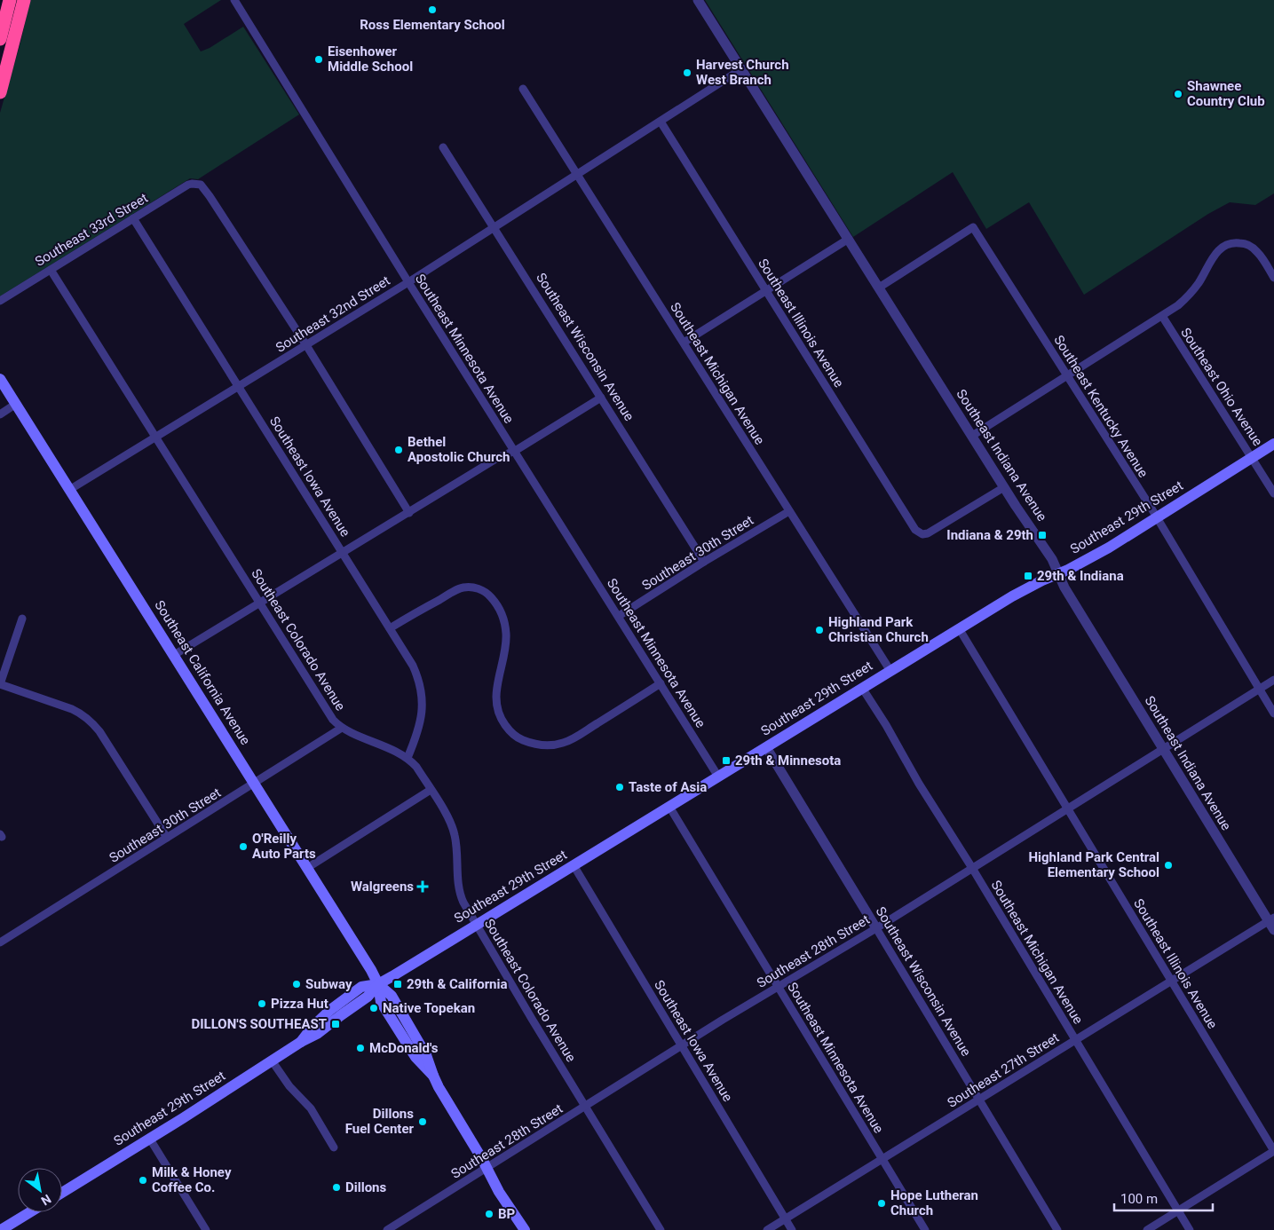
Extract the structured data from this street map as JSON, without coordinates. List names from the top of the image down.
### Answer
{
  "streets": {
    "main road": ["Southeast 29th Street", "Southeast California Avenue"],
    "street": [
      "Southeast 33rd Street",
      "Southeast 32nd Street",
      "Southeast Illinois Avenue",
      "Southeast Wisconsin Avenue",
      "Southeast Minnesota Avenue",
      "Southeast Michigan Avenue",
      "Southeast Ohio Avenue",
      "Southeast Kentucky Avenue",
      "Southeast Indiana Avenue",
      "Southeast Iowa Avenue",
      "Southeast 30th Street",
      "Southeast Colorado Avenue",
      "Southeast 28th Street",
      "Southeast 27th Street"
    ]
  },
  "crossings": [
    ["Southeast 33rd Street", "Southeast 32nd Street"],
    ["Southeast 33rd Street", "Southeast Iowa Avenue"],
    ["Southeast 33rd Street", "Southeast Colorado Avenue"],
    ["Southeast 32nd Street", "Southeast Illinois Avenue"],
    ["Southeast 32nd Street", "Southeast Wisconsin Avenue"],
    ["Southeast 32nd Street", "Southeast Minnesota Avenue"],
    ["Southeast 32nd Street", "Southeast Michigan Avenue"],
    ["Southeast 32nd Street", "Southeast Indiana Avenue"],
    ["Southeast 32nd Street", "Southeast Iowa Avenue"],
    ["Southeast 32nd Street", "Southeast Colorado Avenue"],
    ["Southeast 32nd Street", "Southeast California Avenue"],
    ["Southeast Illinois Avenue", "Southeast Indiana Avenue"],
    ["Southeast Illinois Avenue", "Southeast 29th Street"],
    ["Southeast Illinois Avenue", "Southeast 28th Street"],
    ["Southeast Illinois Avenue", "Southeast 27th Street"],
    ["Southeast Wisconsin Avenue", "Southeast 29th Street"],
    ["Southeast Wisconsin Avenue", "Southeast 30th Street"],
    ["Southeast Wisconsin Avenue", "Southeast 28th Street"],
    ["Southeast Wisconsin Avenue", "Southeast 27th Street"],
    ["Southeast Minnesota Avenue", "Southeast 29th Street"],
    ["Southeast Minnesota Avenue", "Southeast 30th Street"],
    ["Southeast Minnesota Avenue", "Southeast 28th Street"],
    ["Southeast Minnesota Avenue", "Southeast 27th Street"],
    ["Southeast Michigan Avenue", "Southeast 29th Street"],
    ["Southeast Michigan Avenue", "Southeast 30th Street"],
    ["Southeast Michigan Avenue", "Southeast 28th Street"],
    ["Southeast Michigan Avenue", "Southeast 27th Street"],
    ["Southeast Ohio Avenue", "Southeast 29th Street"],
    ["Southeast Kentucky Avenue", "Southeast Indiana Avenue"],
    ["Southeast Kentucky Avenue", "Southeast 29th Street"],
    ["Southeast Kentucky Avenue", "Southeast 28th Street"],
    ["Southeast Indiana Avenue", "Southeast 29th Street"],
    ["Southeast Indiana Avenue", "Southeast 28th Street"],
    ["Southeast Indiana Avenue", "Southeast 27th Street"],
    ["Southeast Iowa Avenue", "Southeast 29th Street"],
    ["Southeast Iowa Avenue", "Southeast Colorado Avenue"],
    ["Southeast Iowa Avenue", "Southeast 28th Street"],
    ["Southeast Iowa Avenue", "Southeast 27th Street"],
    ["Southeast 29th Street", "Southeast Colorado Avenue"],
    ["Southeast 29th Street", "Southeast California Avenue"],
    ["Southeast 30th Street", "Southeast Colorado Avenue"],
    ["Southeast 30th Street", "Southeast California Avenue"],
    ["Southeast Colorado Avenue", "Southeast 28th Street"],
    ["Southeast California Avenue", "Southeast 28th Street"]
  ],
  "places": {
    "other": [
      "Ross Elementary School",
      "Eisenhower Middle School",
      "Harvest Church West Branch",
      "Shawnee Country Club",
      "Bethel Apostolic Church",
      "Highland Park Christian Church",
      "Taste of Asia",
      "O'Reilly Auto Parts",
      "Highland Park Central Elementary School",
      "Subway",
      "Pizza Hut",
      "Native Topekan",
      "McDonald's",
      "Dillons Fuel Center",
      "Milk & Honey Coffee Co.",
      "Dillons",
      "Hope Lutheran Church",
      "BP"
    ],
    "transit": [
      "Indiana & 29th",
      "29th & Indiana",
      "29th & Minnesota",
      "29th & California",
      "DILLON'S SOUTHEAST"
    ],
    "health": ["Walgreens"]
  },
  "scale_bar": "100 m",
  "north": "bottom right"
}
